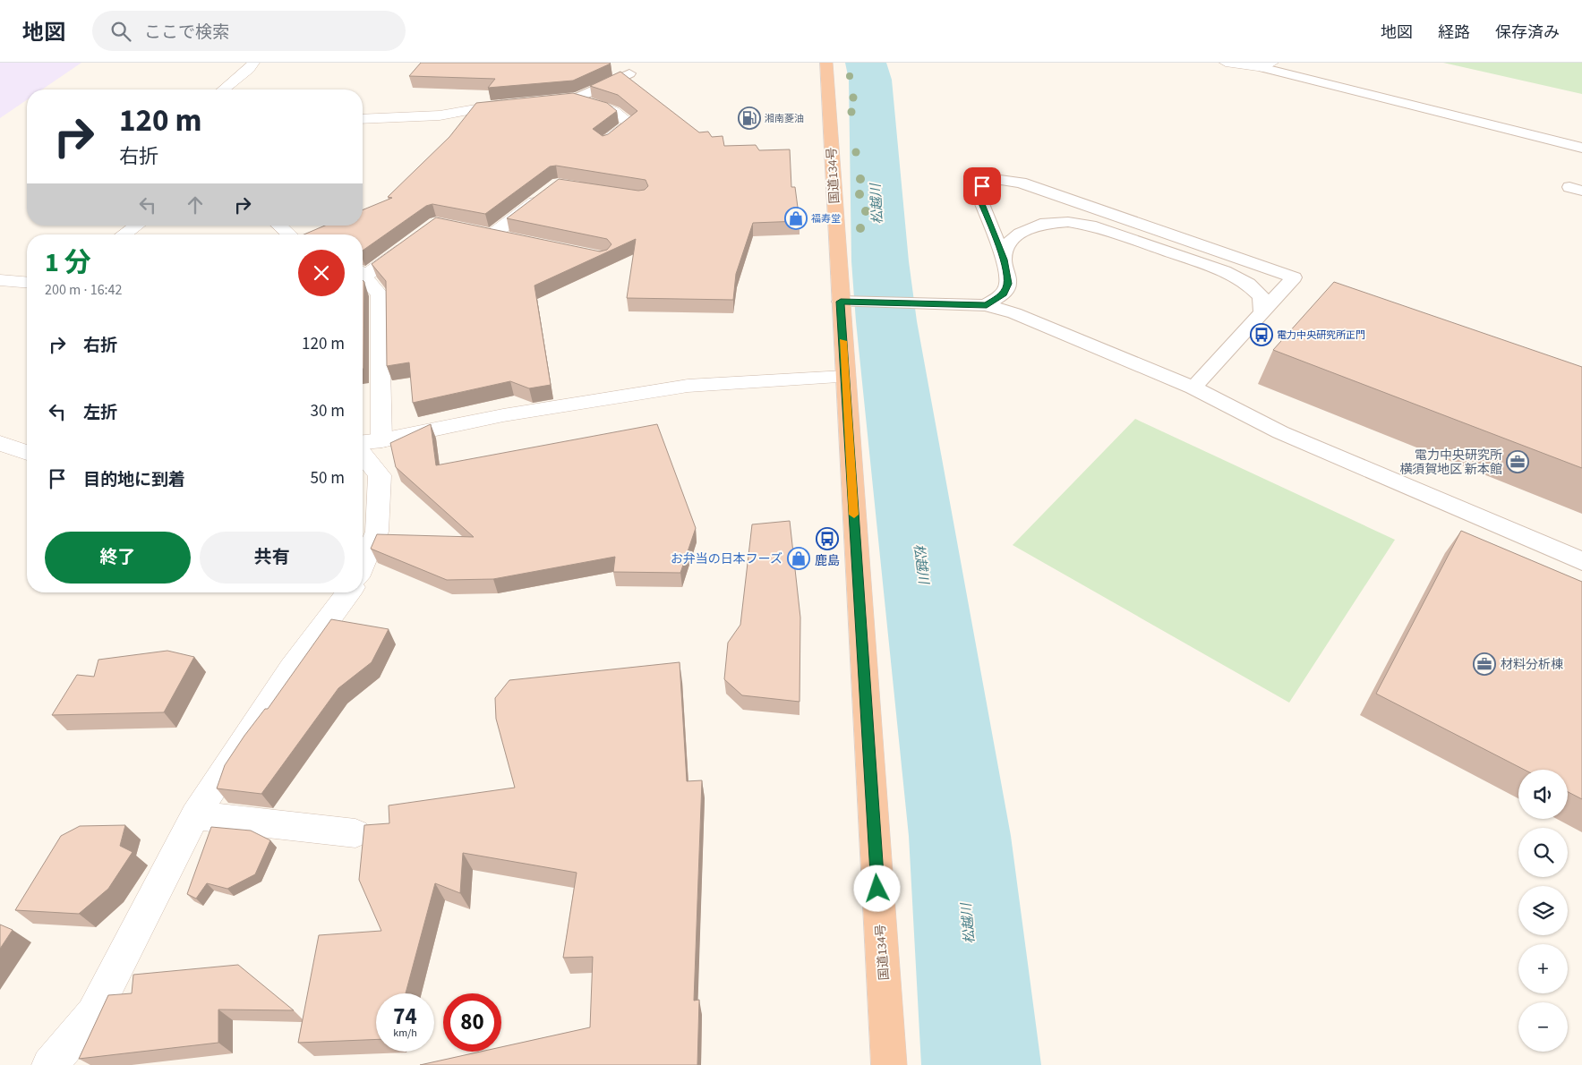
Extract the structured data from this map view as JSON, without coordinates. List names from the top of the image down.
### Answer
{
  "streets": {
    "highway": ["国道134号"]
  },
  "water": ["松越川"],
  "places": {
    "fuel station": ["湘南菱油"],
    "shop": ["福寿堂", "お弁当の日本フーズ"],
    "bus stop": ["電力中央研究所正門", "鹿島"],
    "office": ["電力中央研究所 横須賀地区 新本館", "材料分析棟"]
  },
  "page": {
    "header": "地図",
    "search": "ここで検索",
    "nav": ["地図", "経路", "保存済み"],
    "turn": ["120 m", "右折"],
    "heading": ["1 分", "200 m · 16:42"],
    "list": [
      {
        "name": "右折",
        "value": "120 m"
      },
      {
        "name": "左折",
        "value": "30 m"
      },
      {
        "name": "目的地に到着",
        "value": "50 m"
      }
    ],
    "buttons": ["終了", "共有"],
    "map_buttons": ["+", "−"],
    "speed": "74 km/h",
    "limit": "80"
  }
}
